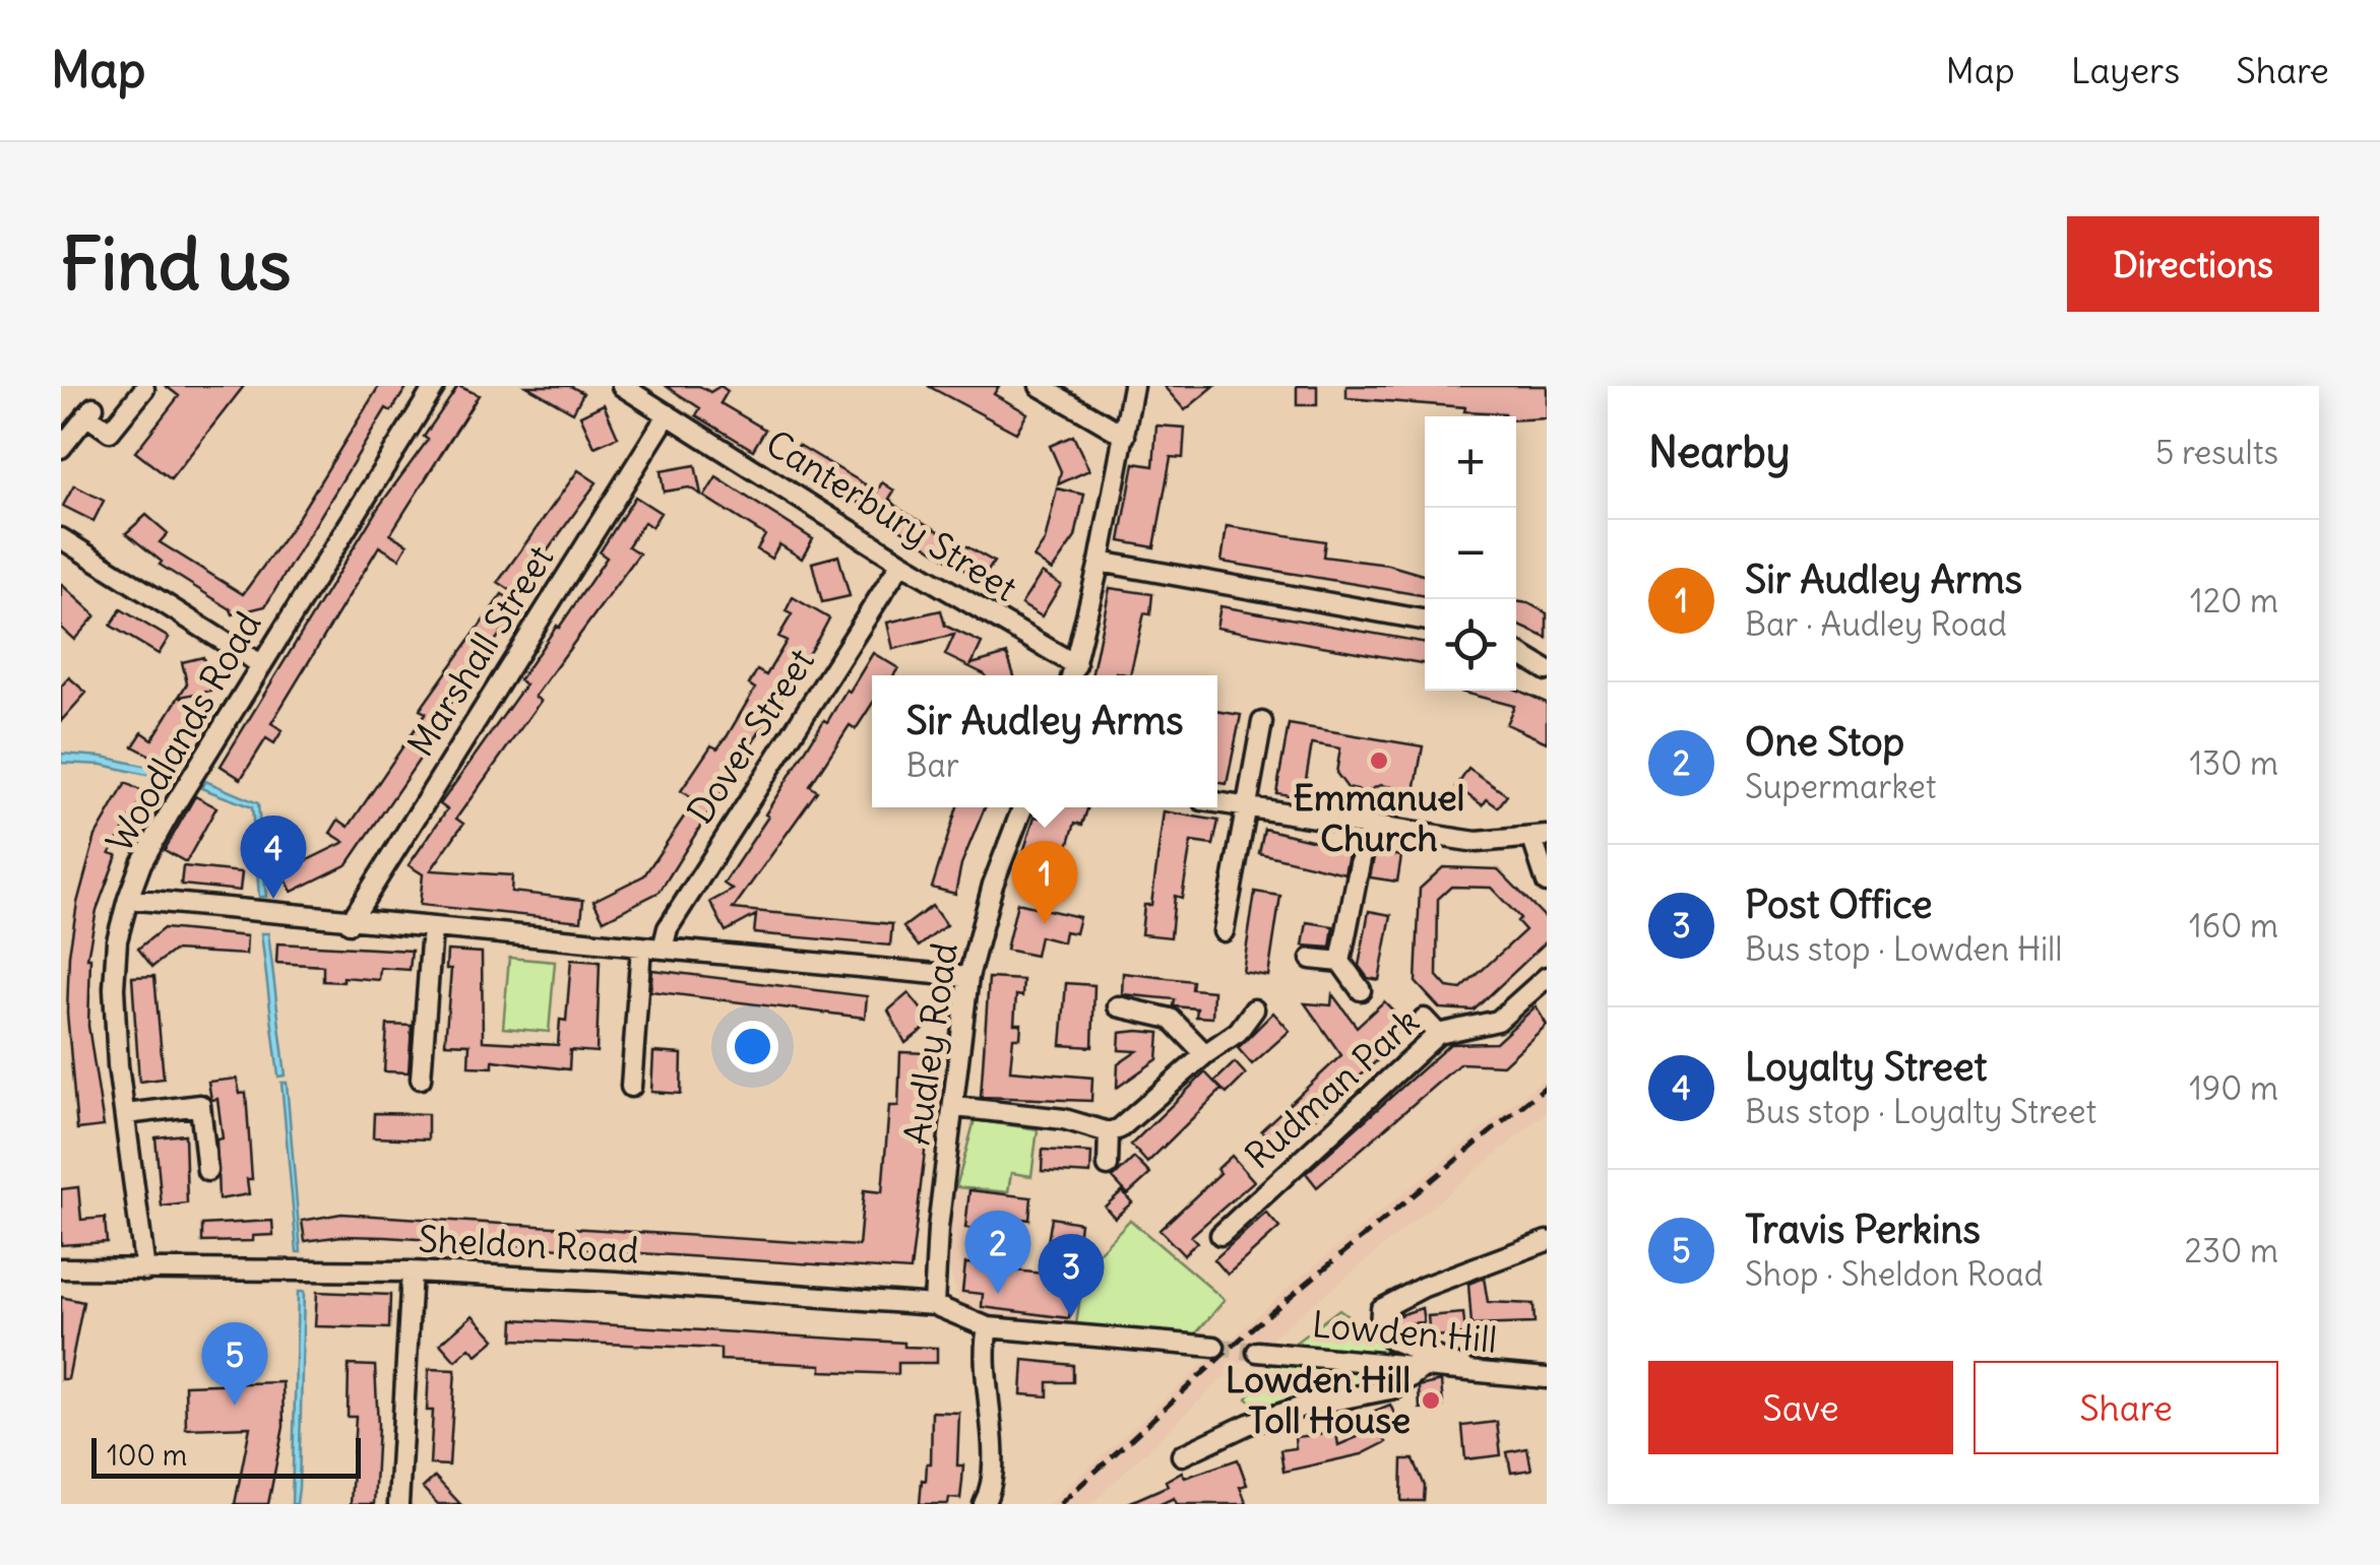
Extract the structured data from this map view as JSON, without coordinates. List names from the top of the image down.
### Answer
{
  "streets": {
    "street": [
      "Canterbury Street",
      "Marshall Street",
      "Woodlands Road",
      "Dover Street",
      "Audley Road",
      "Rudman Park",
      "Sheldon Road",
      "Lowden Hill"
    ]
  },
  "crossings": [
    ["Canterbury Street", "Marshall Street"],
    ["Canterbury Street", "Dover Street"],
    ["Woodlands Road", "Sheldon Road"],
    ["Audley Road", "Sheldon Road"]
  ],
  "places": ["Emmanuel Church", "Lowden Hill Toll House"],
  "scale_bar": "100 m",
  "page": {
    "header": "Map",
    "nav": ["Map", "Layers", "Share"],
    "buttons": [
      "Directions",
      ["Save", "Share"]
    ],
    "title": "Find us",
    "heading": ["Nearby", "5 results"],
    "map_buttons": ["+", "−"],
    "list": [
      {
        "mark": "1",
        "name": "Sir Audley Arms",
        "note": "Bar · Audley Road",
        "value": "120 m"
      },
      {
        "mark": "2",
        "name": "One Stop",
        "note": "Supermarket",
        "value": "130 m"
      },
      {
        "mark": "3",
        "name": "Post Office",
        "note": "Bus stop · Lowden Hill",
        "value": "160 m"
      },
      {
        "mark": "4",
        "name": "Loyalty Street",
        "note": "Bus stop · Loyalty Street",
        "value": "190 m"
      },
      {
        "mark": "5",
        "name": "Travis Perkins",
        "note": "Shop · Sheldon Road",
        "value": "230 m"
      }
    ],
    "popup": ["Sir Audley Arms", "Bar"],
    "pins": [
      "4",
      "1",
      "2",
      "3",
      "5"
    ],
    "scale": "100 m"
  }
}
